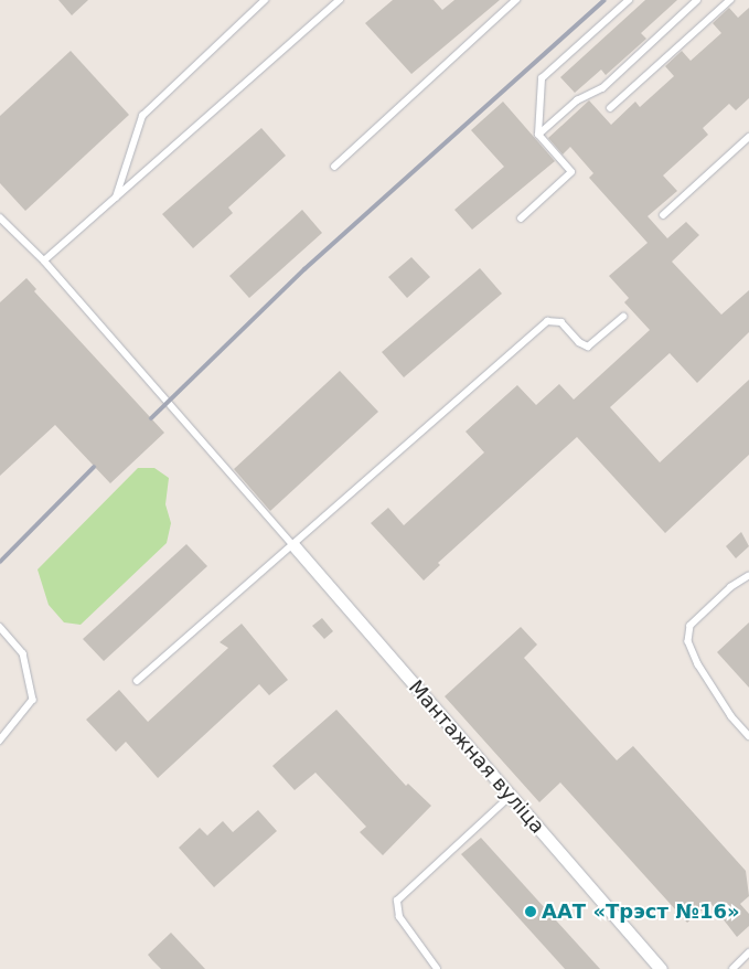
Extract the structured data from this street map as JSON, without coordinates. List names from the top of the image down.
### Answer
{
  "streets": {
    "street": ["Мантажная вуліца"]
  },
  "places": ["ААТ «Трэст №16»"]
}
